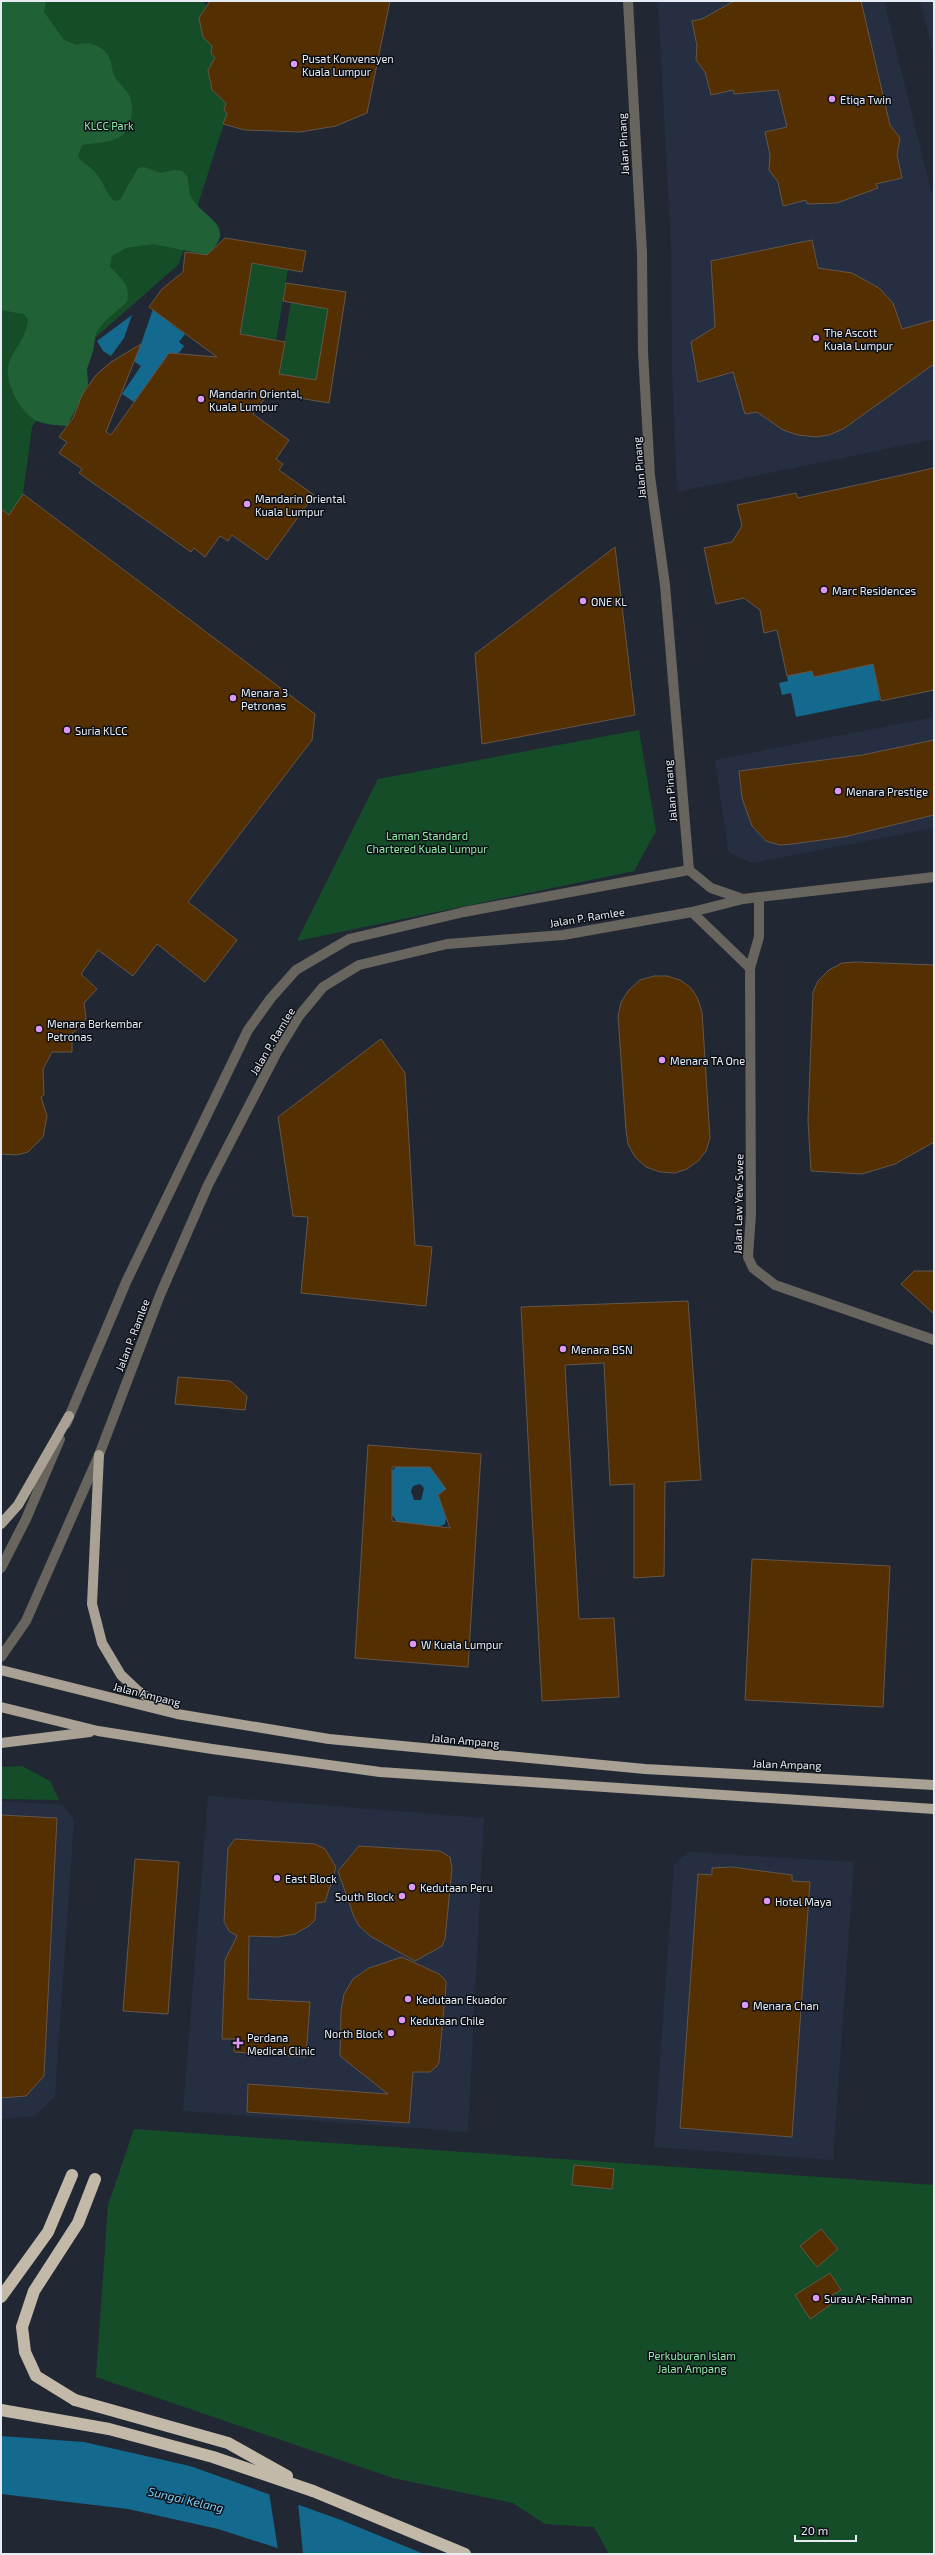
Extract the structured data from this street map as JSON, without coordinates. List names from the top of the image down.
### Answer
{
  "streets": {
    "main road": ["Jalan Ampang"],
    "street": ["Jalan Pinang", "Jalan P. Ramlee", "Jalan Law Yew Swee"]
  },
  "crossings": [
    ["Jalan Pinang", "Jalan P. Ramlee"],
    ["Jalan P. Ramlee", "Jalan Law Yew Swee"]
  ],
  "water": ["Sungai Kelang"],
  "parks": ["KLCC Park", "Laman Standard Chartered Kuala Lumpur", "Perkuburan Islam Jalan Ampang"],
  "places": {
    "other": [
      "Pusat Konvensyen Kuala Lumpur",
      "Etiqa Twin",
      "The Ascott Kuala Lumpur",
      "Mandarin Oriental, Kuala Lumpur",
      "Mandarin Oriental Kuala Lumpur",
      "Marc Residences",
      "ONE KL",
      "Menara 3 Petronas",
      "Suria KLCC",
      "Menara Prestige",
      "Menara Berkembar Petronas",
      "Menara TA One",
      "Menara BSN",
      "W Kuala Lumpur",
      "East Block",
      "Kedutaan Peru",
      "South Block",
      "Hotel Maya",
      "Kedutaan Ekuador",
      "Menara Chan",
      "Kedutaan Chile",
      "North Block",
      "Surau Ar-Rahman"
    ],
    "health": ["Perdana Medical Clinic"]
  },
  "scale_bar": "20 m"
}
